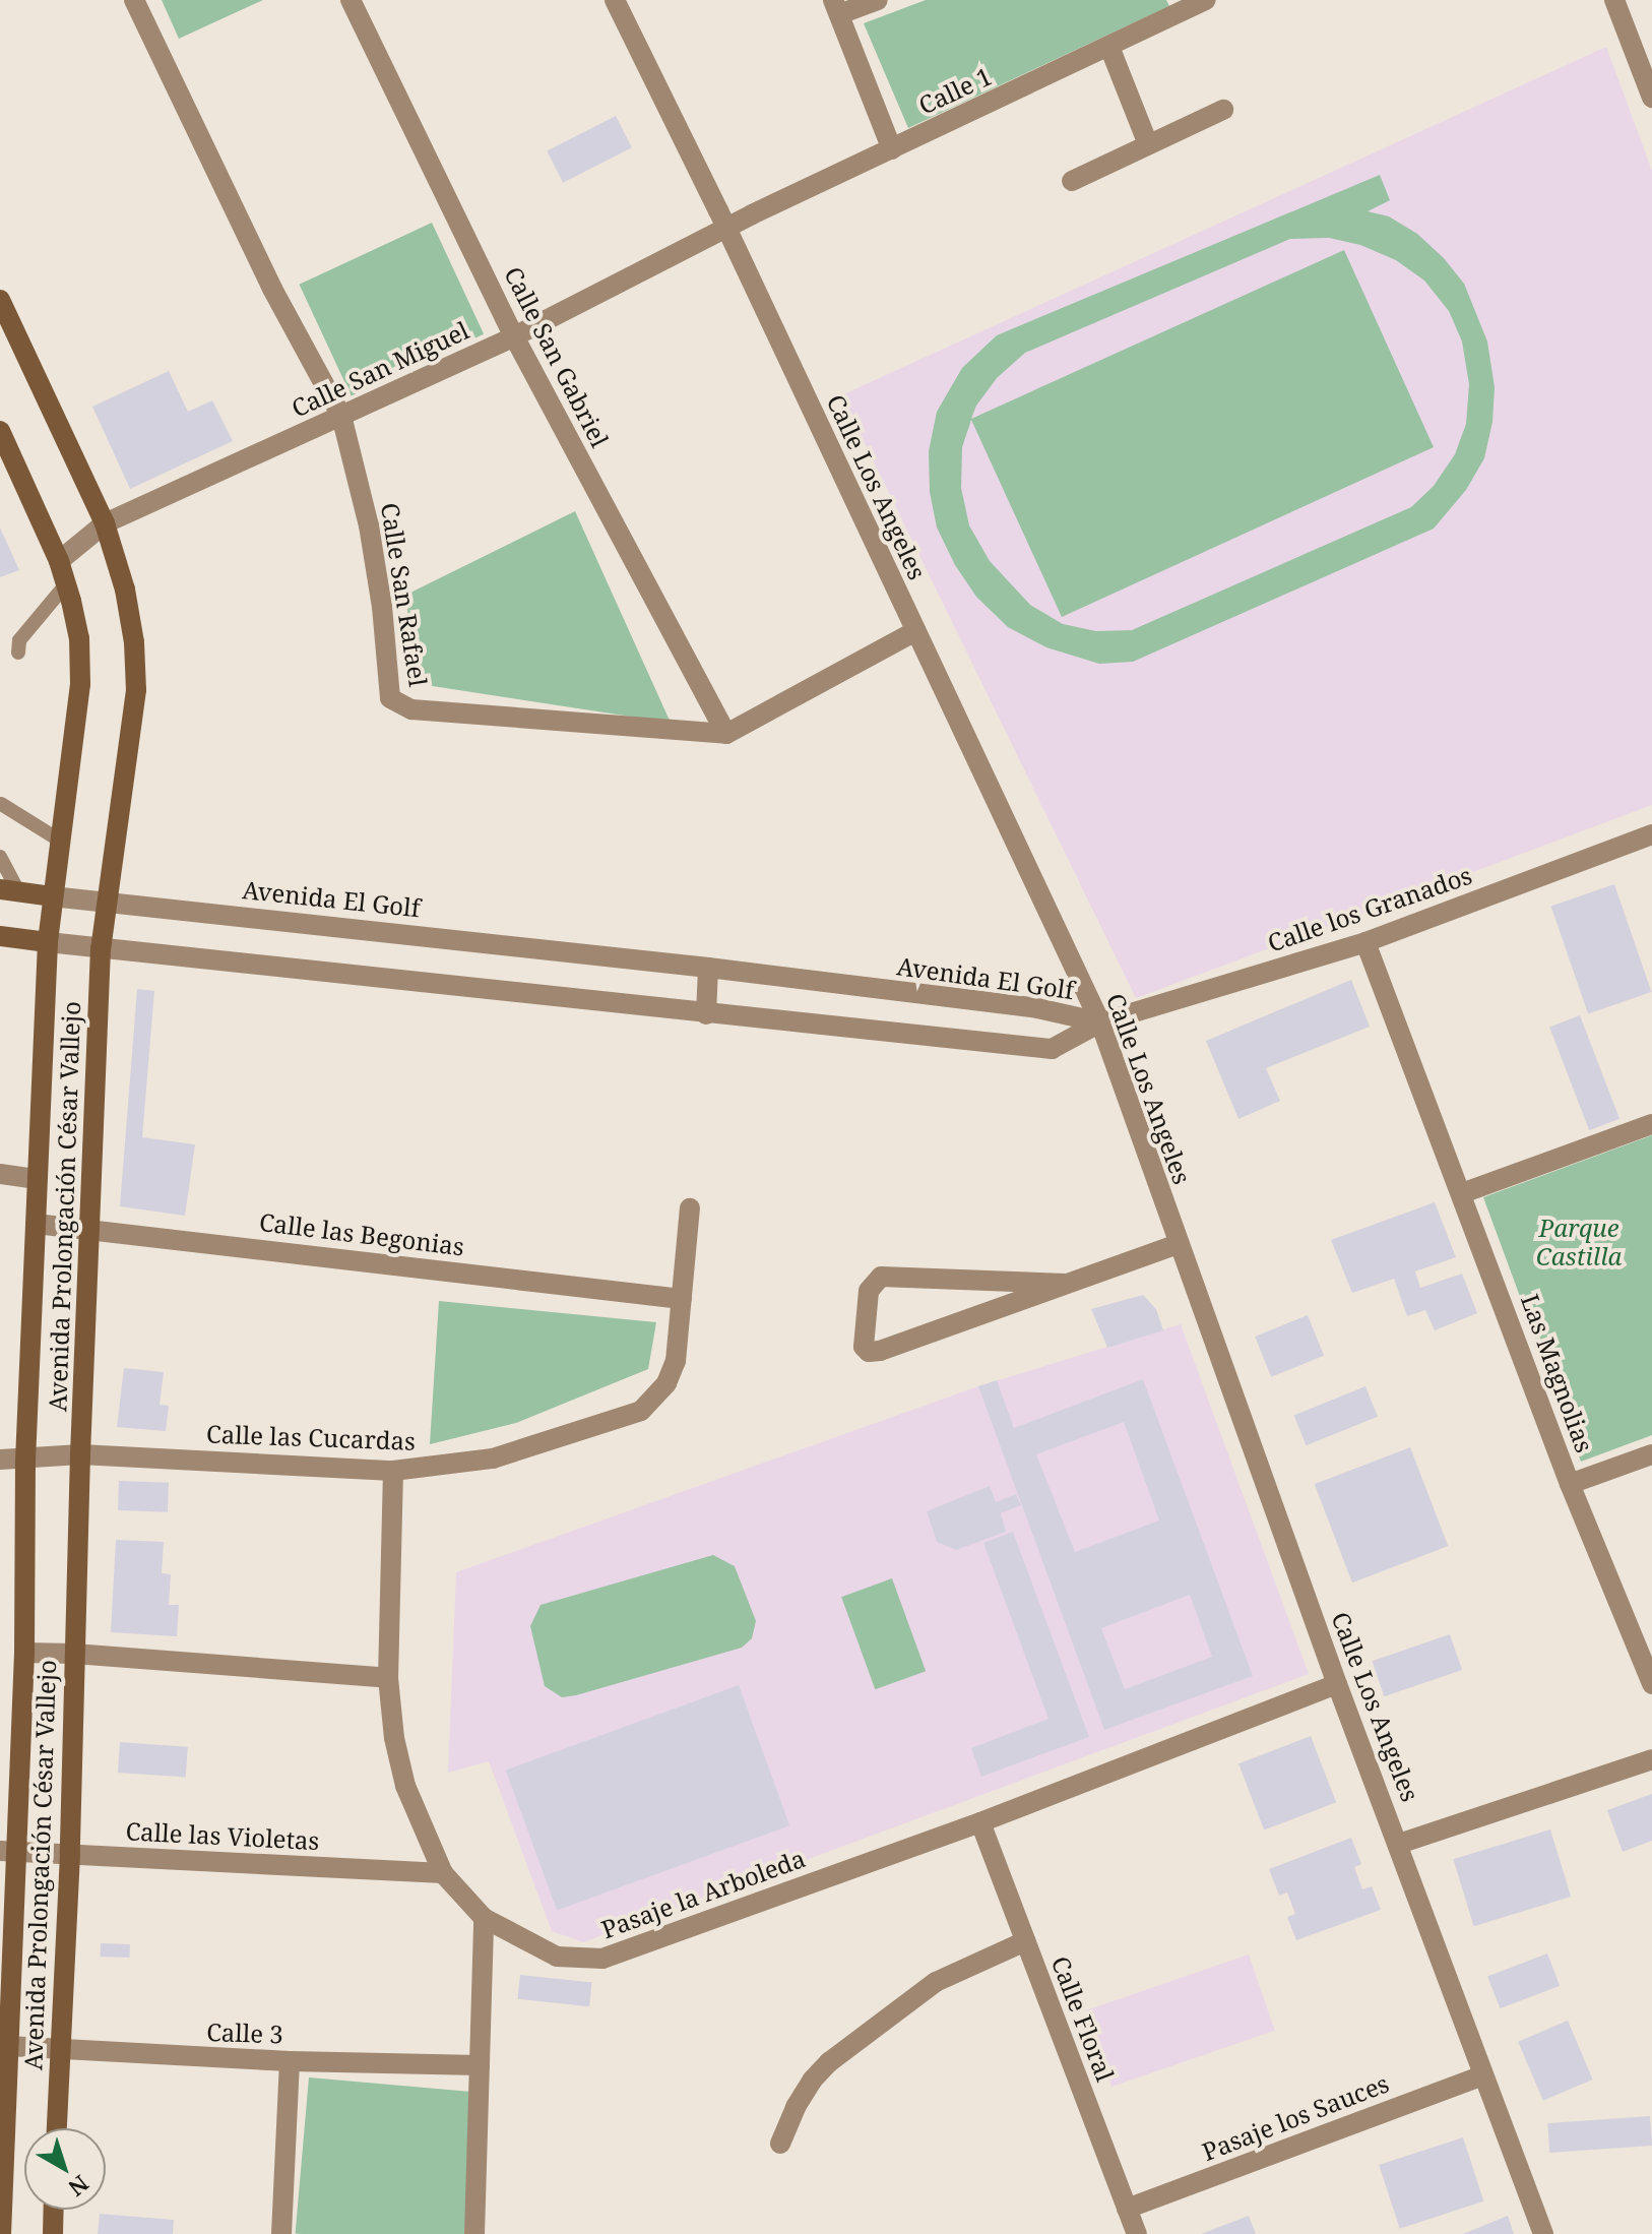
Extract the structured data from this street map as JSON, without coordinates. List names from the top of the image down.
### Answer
{
  "streets": {
    "main road": ["Avenida El Golf", "Avenida Prolongación César Vallejo"],
    "street": [
      "Calle 1",
      "Calle San Gabriel",
      "Calle San Miguel",
      "Calle Los Angeles",
      "Calle San Rafael",
      "Calle los Granados",
      "Calle las Begonias",
      "Las Magnolias",
      "Calle las Cucardas",
      "Calle las Violetas",
      "Pasaje la Arboleda",
      "Calle Floral",
      "Calle 3",
      "Pasaje los Sauces"
    ]
  },
  "crossings": [
    ["Calle 1", "Calle San Miguel"],
    ["Calle 1", "Calle Los Angeles"],
    ["Calle San Gabriel", "Calle San Miguel"],
    ["Calle San Gabriel", "Calle San Rafael"],
    ["Calle San Miguel", "Calle Los Angeles"],
    ["Calle San Miguel", "Calle San Rafael"],
    ["Calle San Miguel", "Avenida Prolongación César Vallejo"],
    ["Calle Los Angeles", "Avenida El Golf"],
    ["Calle Los Angeles", "Calle los Granados"],
    ["Calle Los Angeles", "Pasaje la Arboleda"],
    ["Calle Los Angeles", "Pasaje los Sauces"],
    ["Avenida El Golf", "Calle los Granados"],
    ["Avenida El Golf", "Avenida Prolongación César Vallejo"],
    ["Calle los Granados", "Las Magnolias"],
    ["Avenida Prolongación César Vallejo", "Calle las Begonias"],
    ["Avenida Prolongación César Vallejo", "Calle las Cucardas"],
    ["Avenida Prolongación César Vallejo", "Calle las Violetas"],
    ["Avenida Prolongación César Vallejo", "Calle 3"],
    ["Calle las Begonias", "Calle las Cucardas"],
    ["Calle las Cucardas", "Pasaje la Arboleda"],
    ["Calle las Violetas", "Pasaje la Arboleda"],
    ["Pasaje la Arboleda", "Calle Floral"],
    ["Calle Floral", "Pasaje los Sauces"]
  ],
  "parks": ["Parque Castilla"],
  "north": "bottom right"
}
